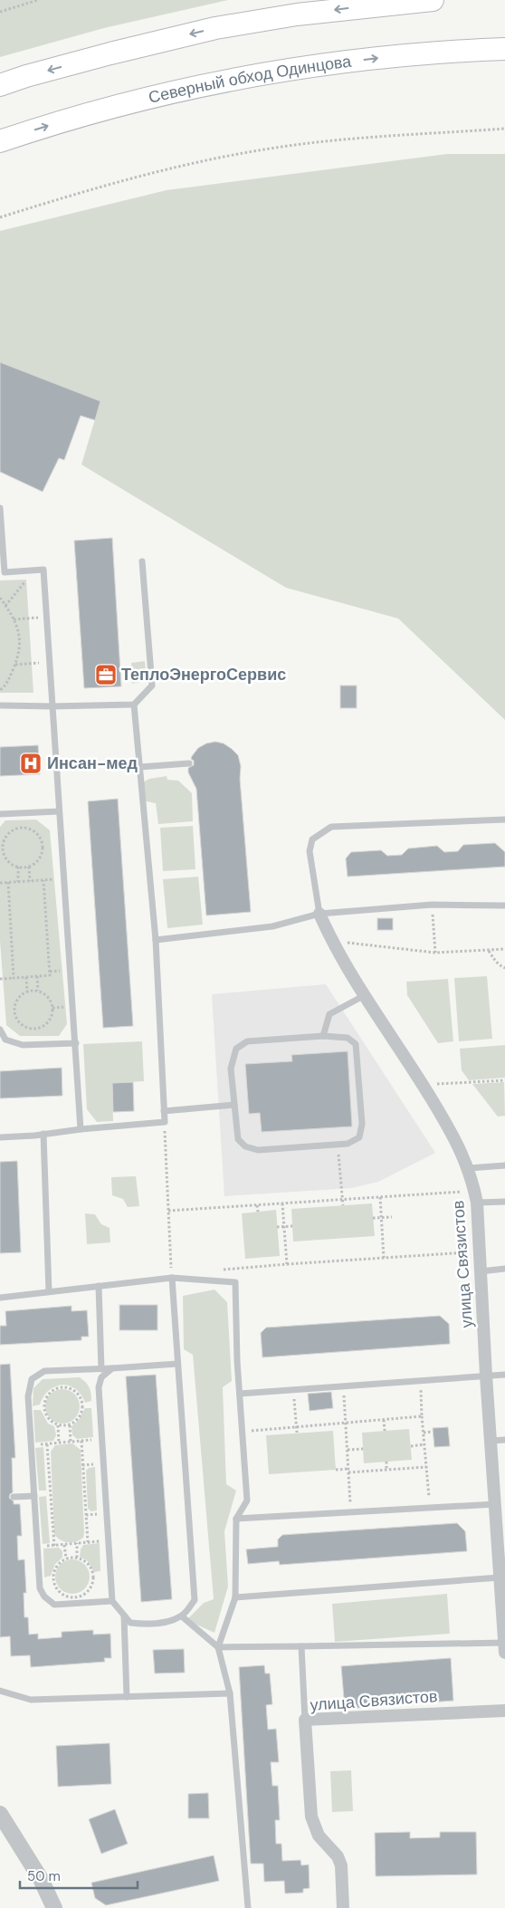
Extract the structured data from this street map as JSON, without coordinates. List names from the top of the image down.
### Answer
{
  "streets": {
    "highway": ["Северный обход Одинцова"],
    "street": ["улица Связистов"]
  },
  "places": {
    "office": ["ТеплоЭнергоСервис"],
    "hospital": ["Инсан-мед"]
  },
  "scale_bar": "50 m"
}
